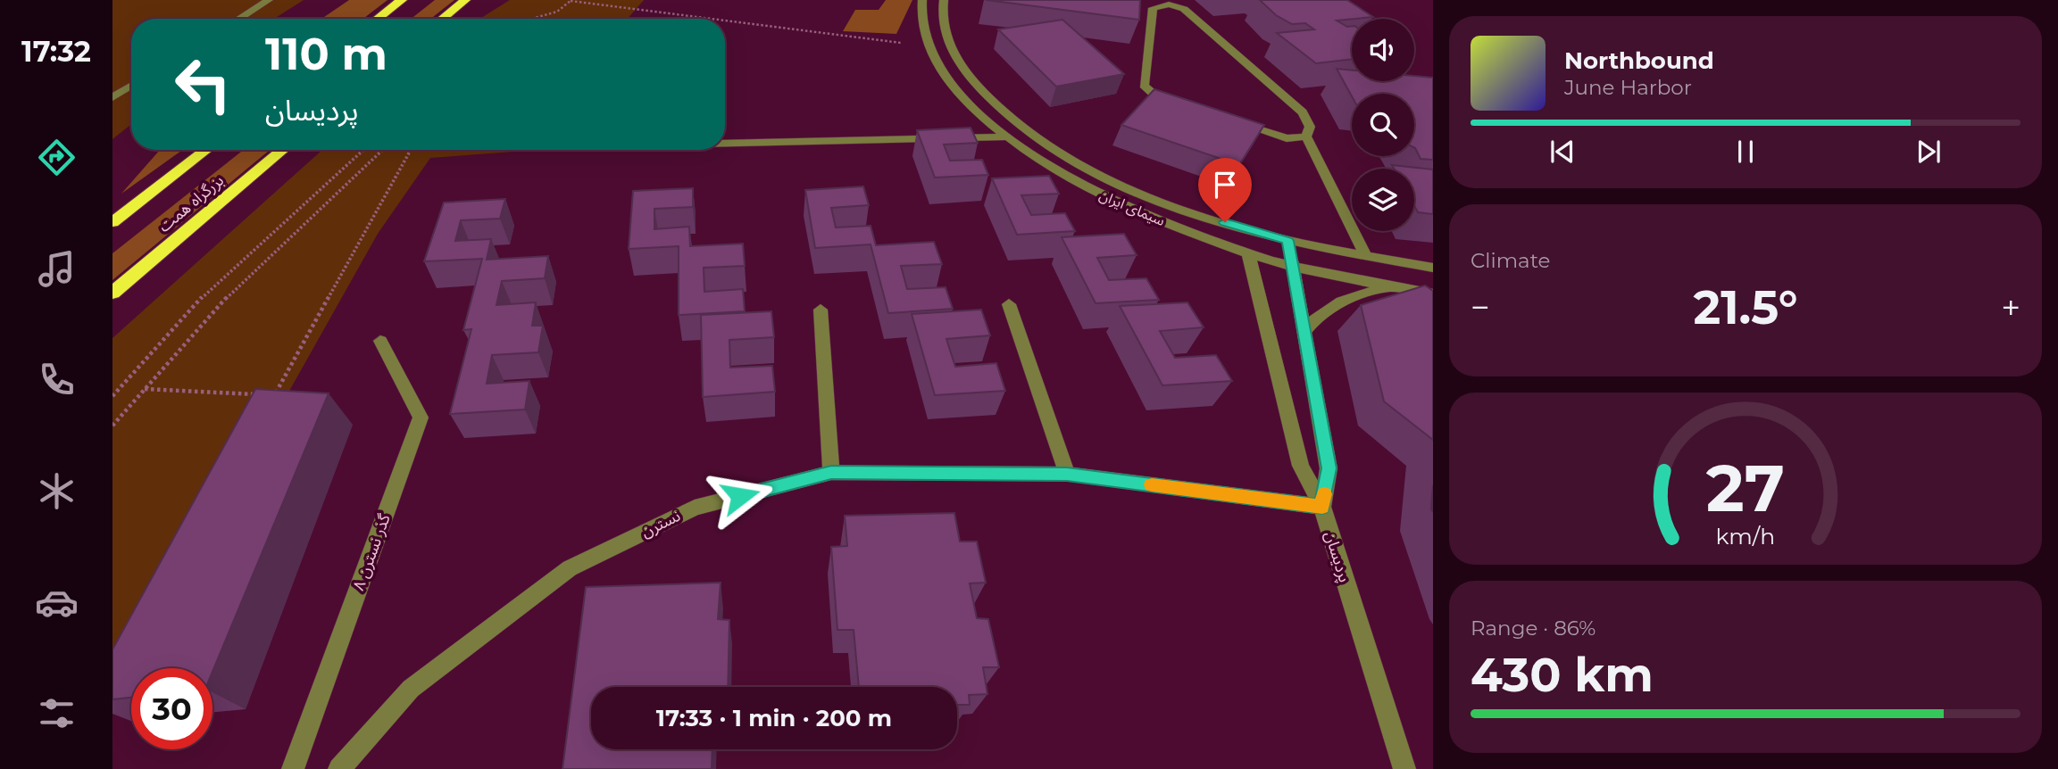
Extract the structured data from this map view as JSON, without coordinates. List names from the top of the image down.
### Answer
{
  "streets": {
    "highway": ["بزرگراه همت"],
    "street": [
      "سیمای ایران",
      "نسترن",
      "گذر نسترن ۸",
      "پردیسان"
    ]
  },
  "crossings": [
    ["سیمای ایران", "پردیسان"],
    ["نسترن", "پردیسان"]
  ],
  "page": {
    "tabs": "17:32",
    "turn": ["110 m", "پردیسان"],
    "song": ["Northbound", "June Harbor"],
    "tile": [
      "Climate",
      ["Range · 86%", "430 km"]
    ],
    "heat": ["−", "21.5°", "+"],
    "limit": "30",
    "trip": "17:33 · 1 min · 200 m",
    "gauge": ["27", "km/h"]
  }
}
